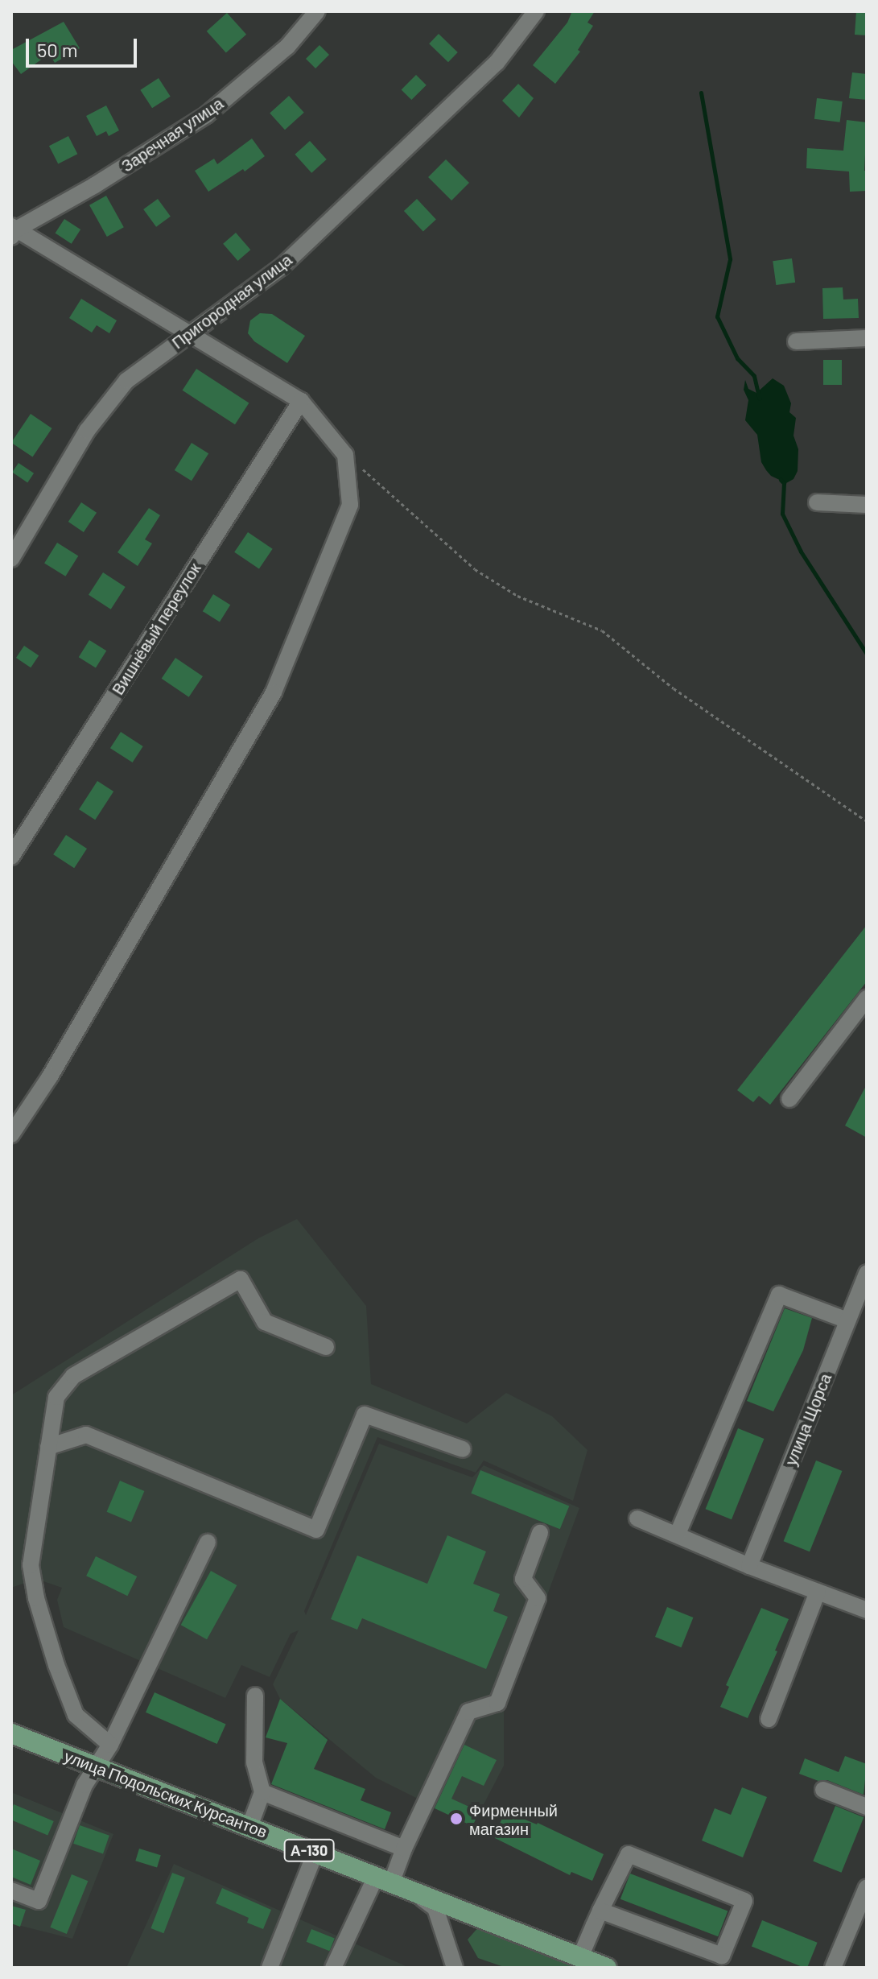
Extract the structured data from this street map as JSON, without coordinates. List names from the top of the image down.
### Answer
{
  "streets": {
    "main road": ["улица Подольских Курсантов", "А-130"],
    "street": [
      "Заречная улица",
      "Пригородная улица",
      "Вишнёвый переулок",
      "улица Щорса"
    ]
  },
  "places": ["Фирменный магазин"],
  "scale_bar": "50 m"
}
